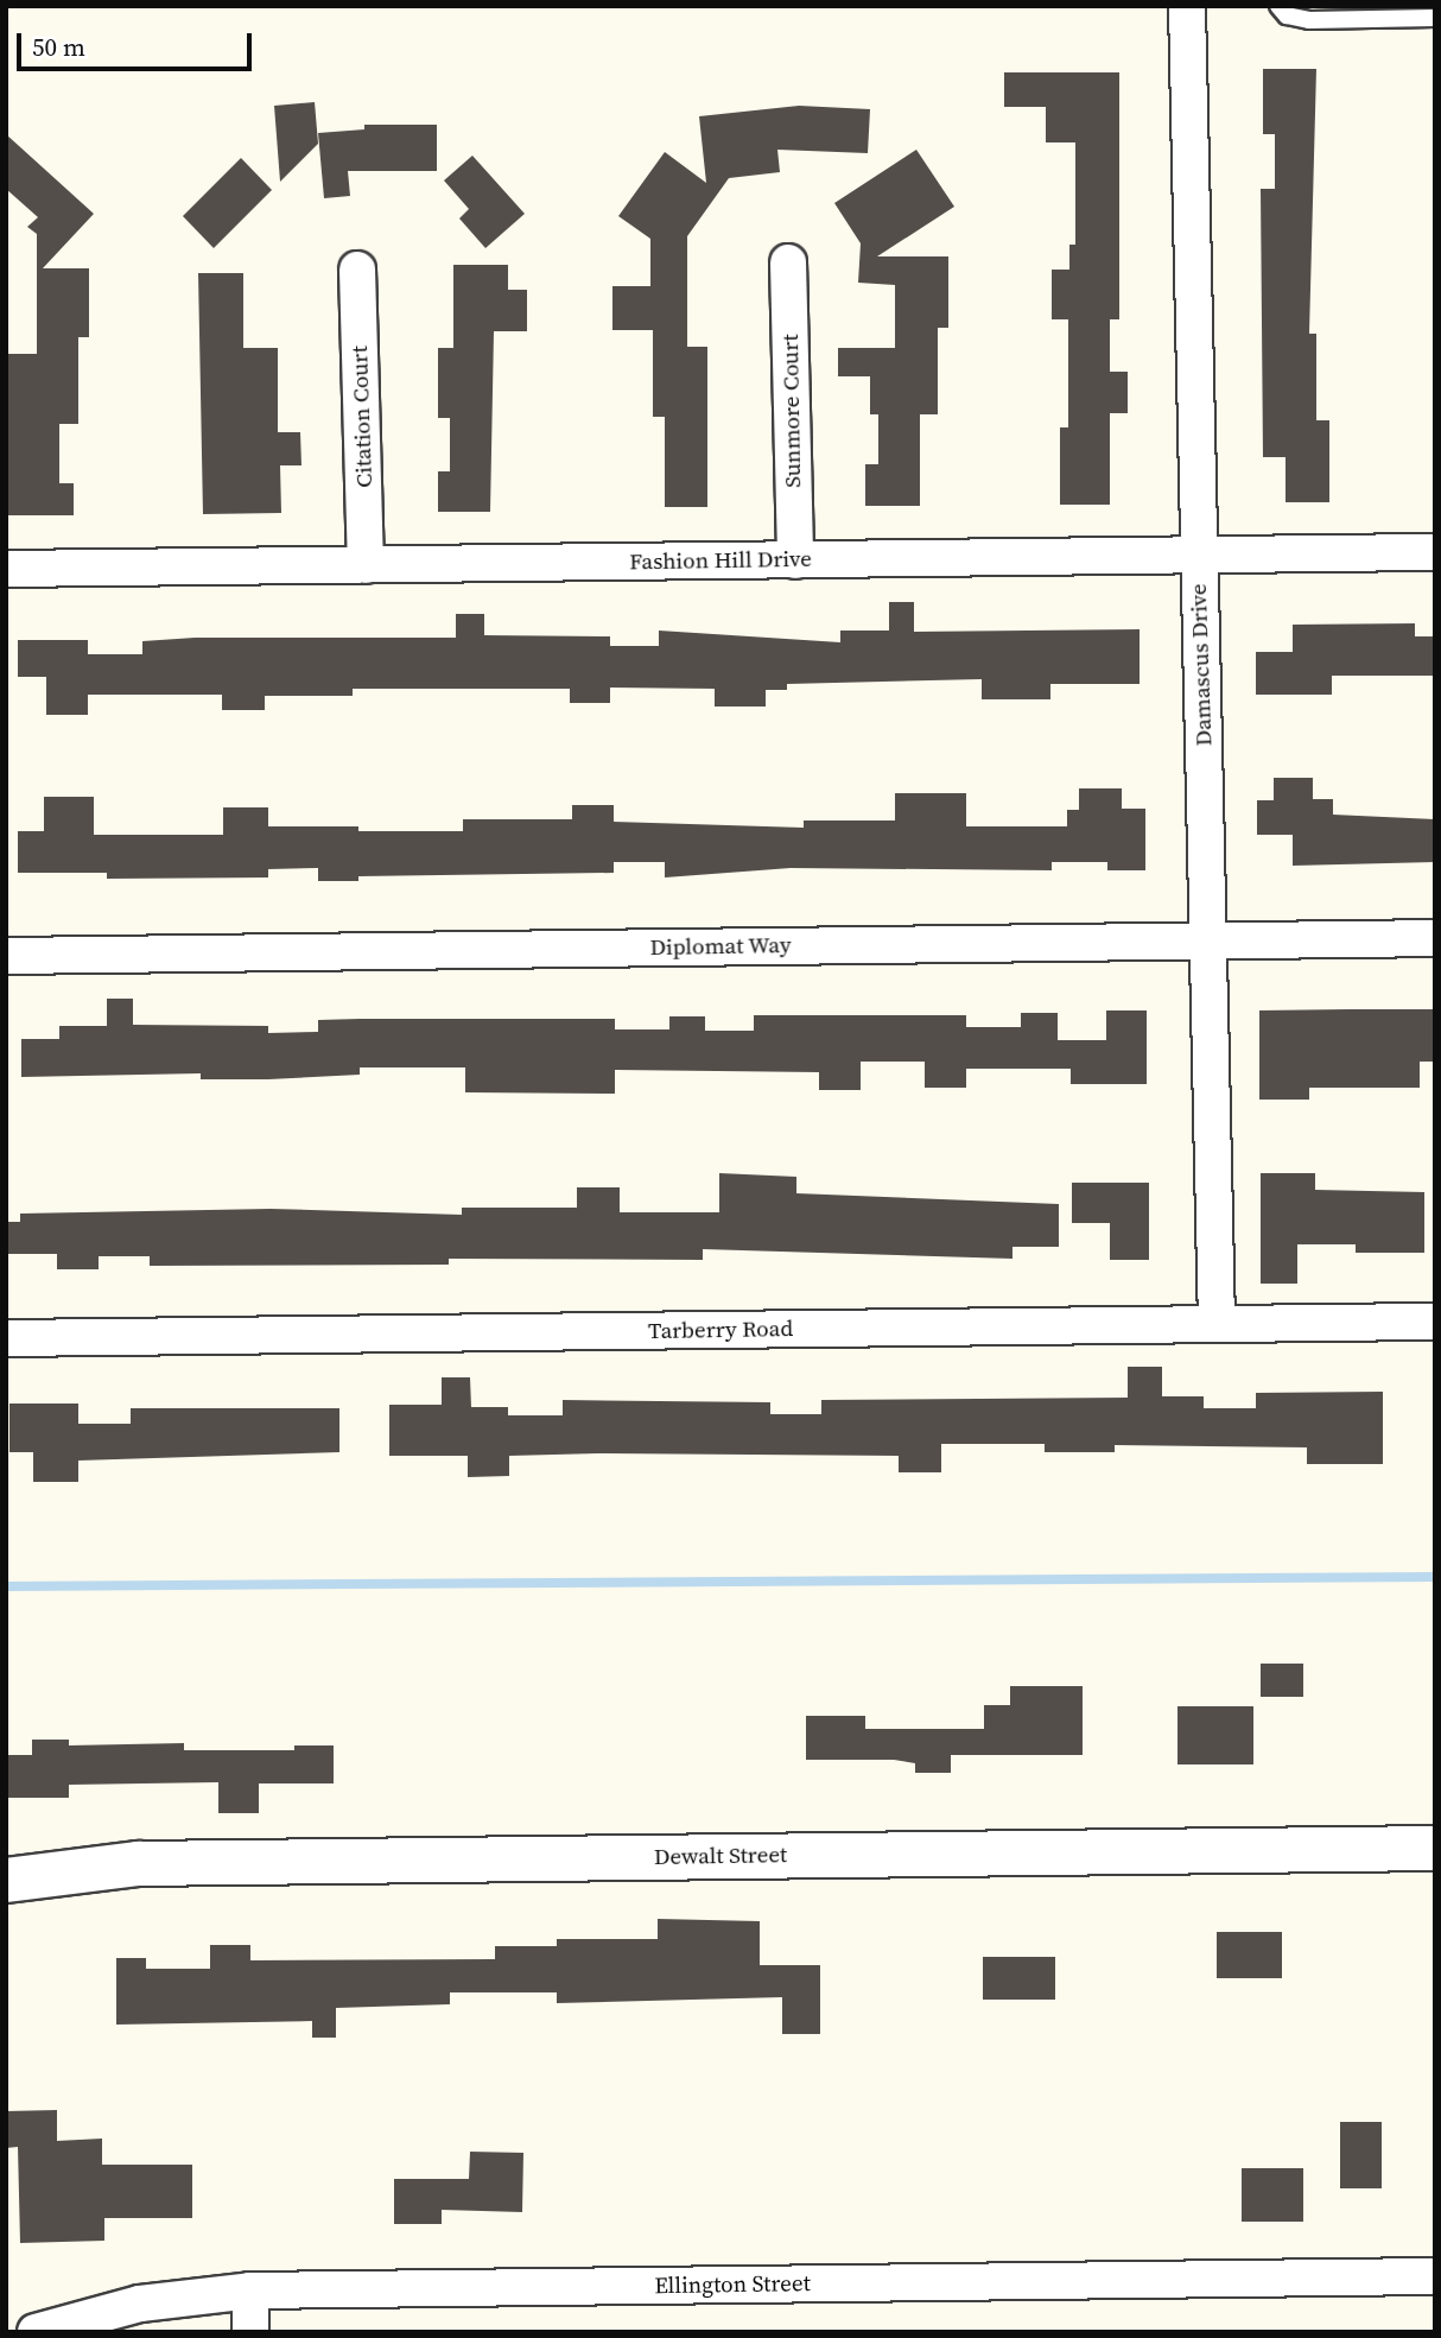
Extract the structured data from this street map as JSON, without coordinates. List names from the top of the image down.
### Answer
{
  "streets": {
    "street": [
      "Sunmore Court",
      "Citation Court",
      "Fashion Hill Drive",
      "Damascus Drive",
      "Diplomat Way",
      "Tarberry Road",
      "Dewalt Street",
      "Ellington Street"
    ]
  },
  "crossings": [
    ["Sunmore Court", "Fashion Hill Drive"],
    ["Citation Court", "Fashion Hill Drive"],
    ["Fashion Hill Drive", "Damascus Drive"],
    ["Damascus Drive", "Diplomat Way"],
    ["Damascus Drive", "Tarberry Road"]
  ],
  "scale_bar": "50 m"
}
